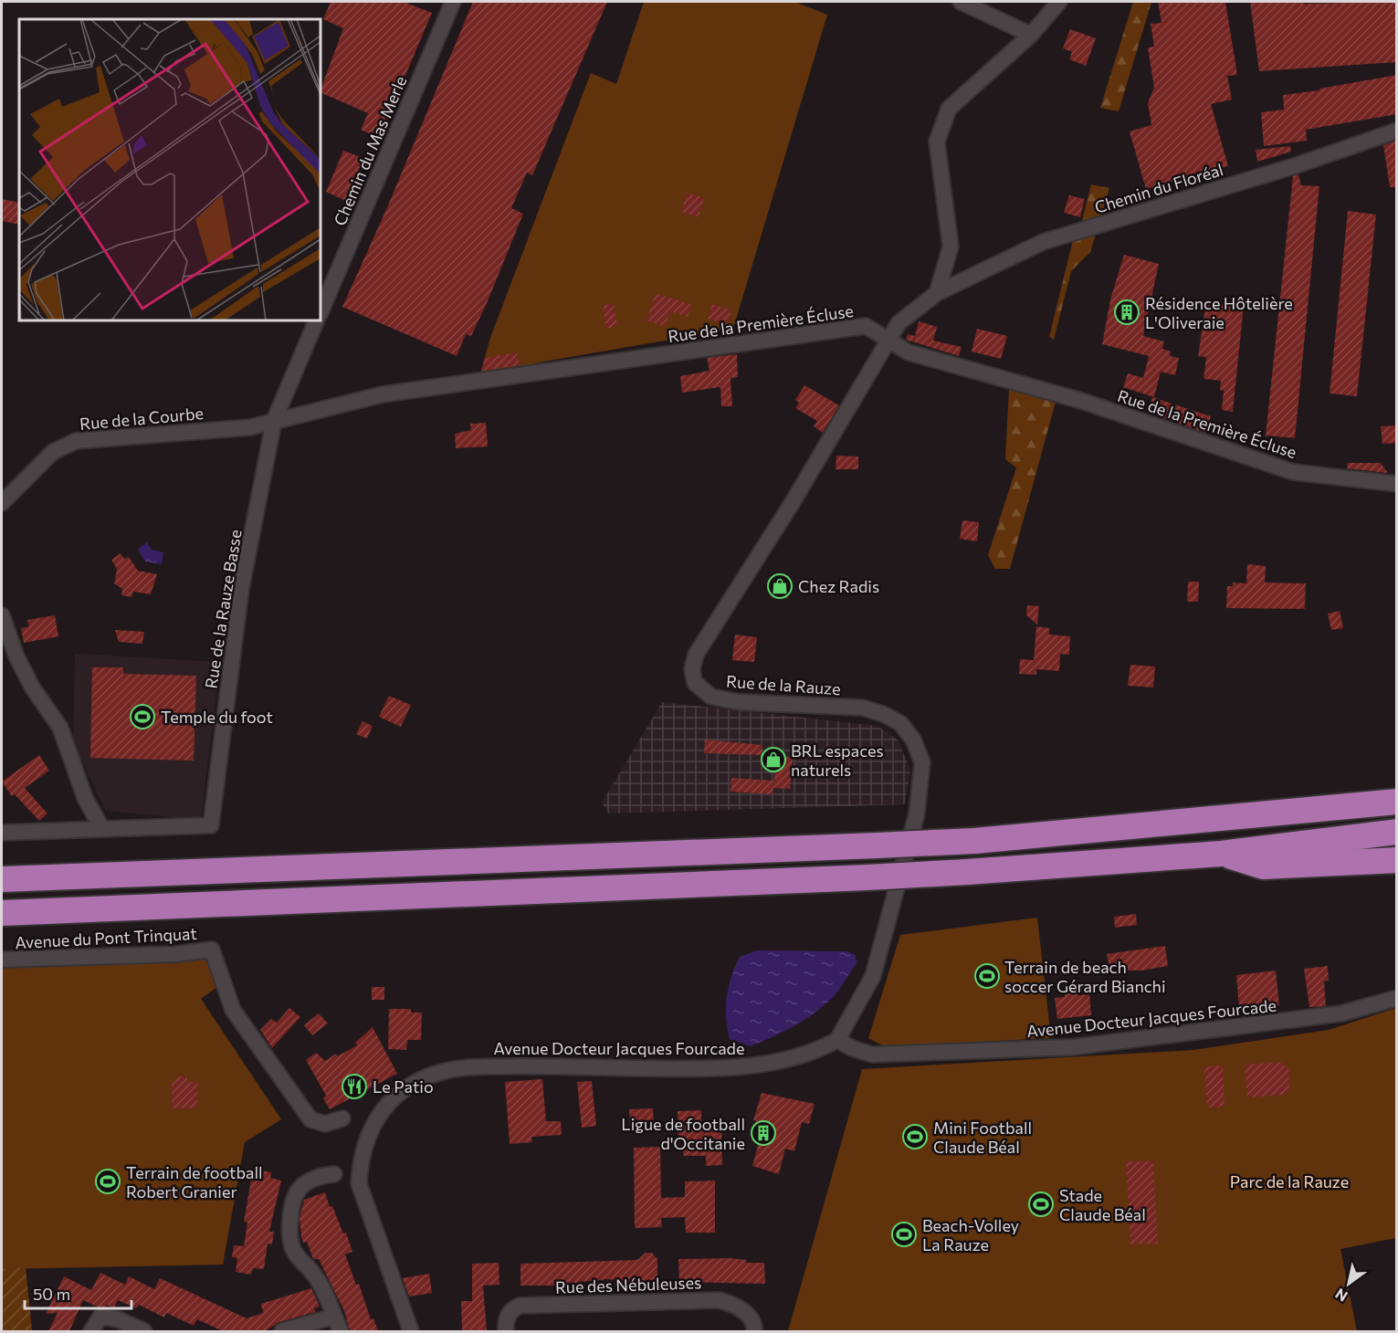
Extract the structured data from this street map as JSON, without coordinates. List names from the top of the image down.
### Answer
{
  "streets": {
    "street": [
      "Chemin du Mas Merle",
      "Chemin du Floréal",
      "Rue de la Première Écluse",
      "Rue de la Courbe",
      "Rue de la Rauze Basse",
      "Rue de la Rauze",
      "Avenue du Pont Trinquat",
      "Avenue Docteur Jacques Fourcade",
      "Rue des Nébuleuses"
    ]
  },
  "crossings": [
    ["Chemin du Floréal", "Rue de la Première Écluse"],
    ["Chemin du Floréal", "Rue de la Rauze"],
    ["Rue de la Première Écluse", "Rue de la Courbe"],
    ["Rue de la Première Écluse", "Rue de la Rauze Basse"],
    ["Rue de la Première Écluse", "Rue de la Rauze"],
    ["Rue de la Courbe", "Rue de la Rauze Basse"],
    ["Rue de la Rauze", "Avenue Docteur Jacques Fourcade"]
  ],
  "parks": ["Parc de la Rauze"],
  "places": {
    "building": ["Résidence Hôtelière L'Oliveraie", "Ligue de football d'Occitanie"],
    "shop": ["Chez Radis", "BRL espaces naturels"],
    "sports": [
      "Temple du foot",
      "Terrain de beach soccer Gérard Bianchi",
      "Mini Football Claude Béal",
      "Terrain de football Robert Granier",
      "Stade Claude Béal",
      "Beach-Volley La Rauze"
    ],
    "restaurant": ["Le Patio"]
  },
  "scale_bar": "50 m",
  "north": "bottom left"
}
